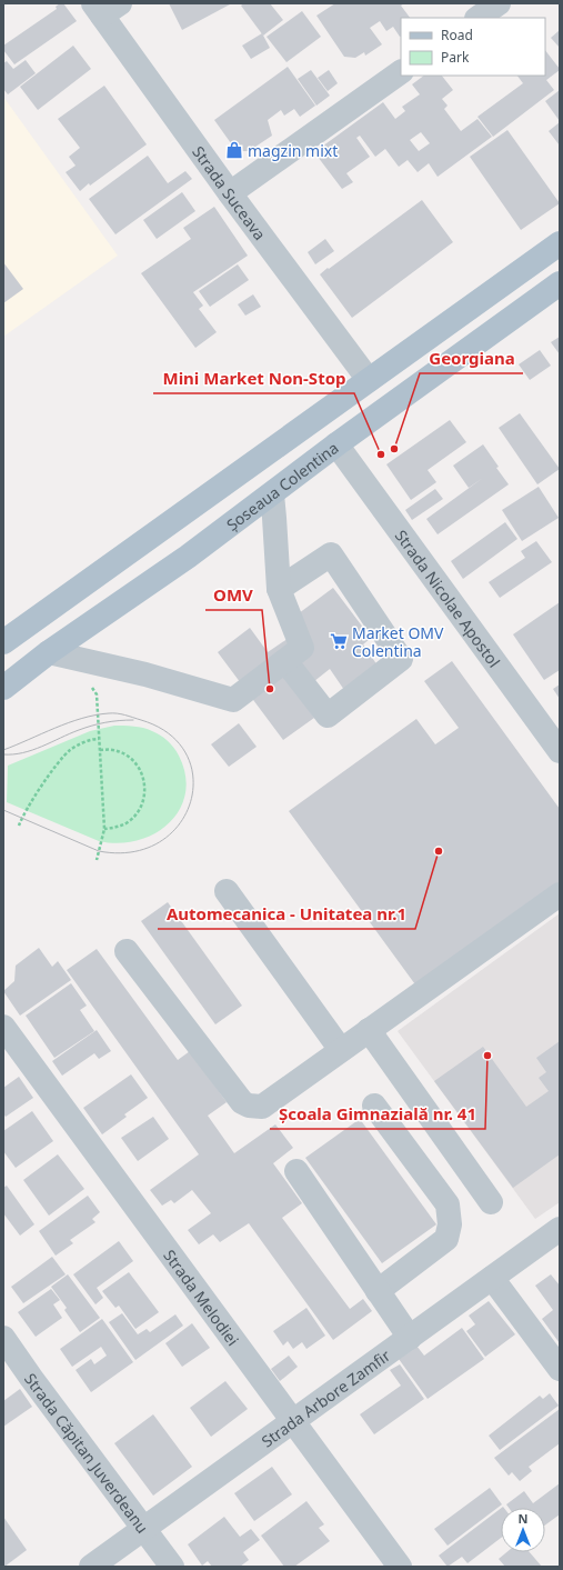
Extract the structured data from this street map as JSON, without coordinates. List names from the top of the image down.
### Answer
{
  "streets": {
    "main road": ["Șoseaua Colentina"],
    "street": [
      "Strada Suceava",
      "Strada Nicolae Apostol",
      "Strada Melodiei",
      "Strada Arbore Zamfir",
      "Strada Căpitan Juverdeanu"
    ]
  },
  "crossings": [
    ["Șoseaua Colentina", "Strada Nicolae Apostol"],
    ["Strada Melodiei", "Strada Arbore Zamfir"],
    ["Strada Arbore Zamfir", "Strada Căpitan Juverdeanu"]
  ],
  "places": {
    "shop": ["magzin mixt"],
    "other": [
      "Georgiana",
      "Mini Market Non-Stop",
      "OMV",
      "Automecanica - Unitatea nr.1",
      "Școala Gimnazială nr. 41"
    ],
    "supermarket": ["Market OMV Colentina"]
  },
  "legend": ["Road", "Park"],
  "north": "top"
}
